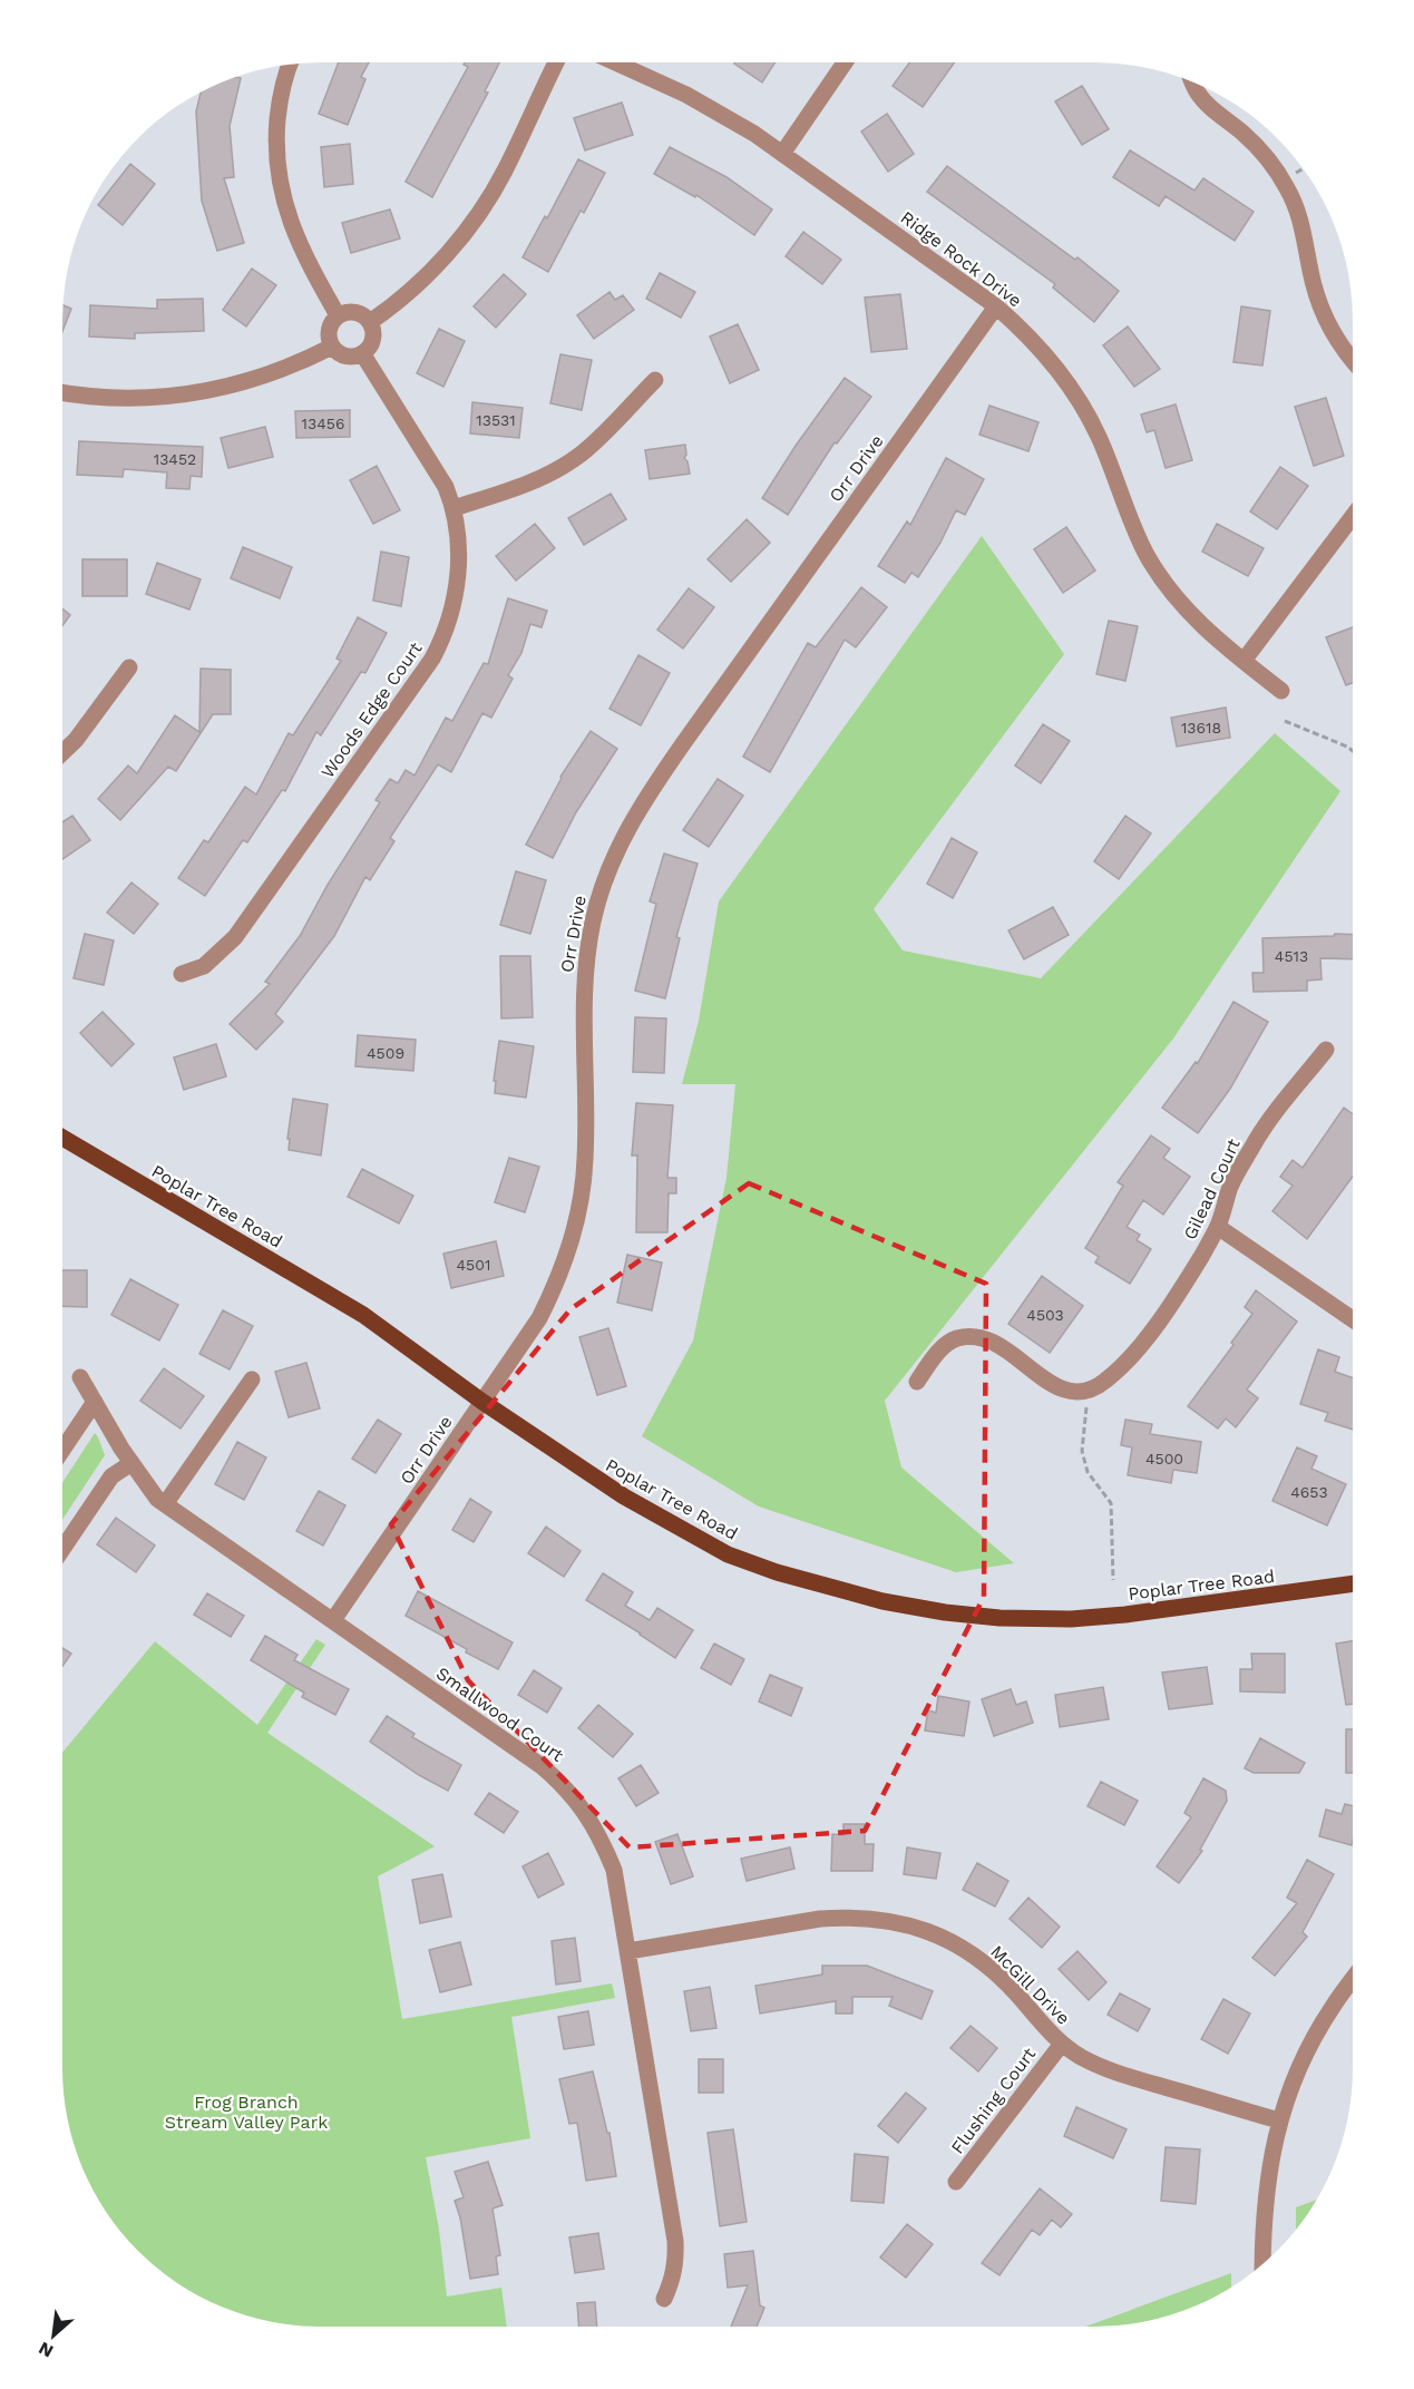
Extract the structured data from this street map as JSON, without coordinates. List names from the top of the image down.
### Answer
{
  "streets": {
    "main road": ["Poplar Tree Road"],
    "street": [
      "Ridge Rock Drive",
      "Orr Drive",
      "Woods Edge Court",
      "Gilead Court",
      "Smallwood Court",
      "McGill Drive",
      "Flushing Court"
    ]
  },
  "crossings": [
    ["Ridge Rock Drive", "Orr Drive"],
    ["Orr Drive", "Poplar Tree Road"],
    ["Orr Drive", "Smallwood Court"],
    ["Smallwood Court", "McGill Drive"],
    ["McGill Drive", "Flushing Court"]
  ],
  "parks": ["Frog Branch Stream Valley Park"],
  "house_numbers": [
    "13531",
    "13456",
    "13452",
    "13618",
    "4513",
    "4509",
    "4501",
    "4503",
    "4500",
    "4653"
  ],
  "north": "bottom left"
}
